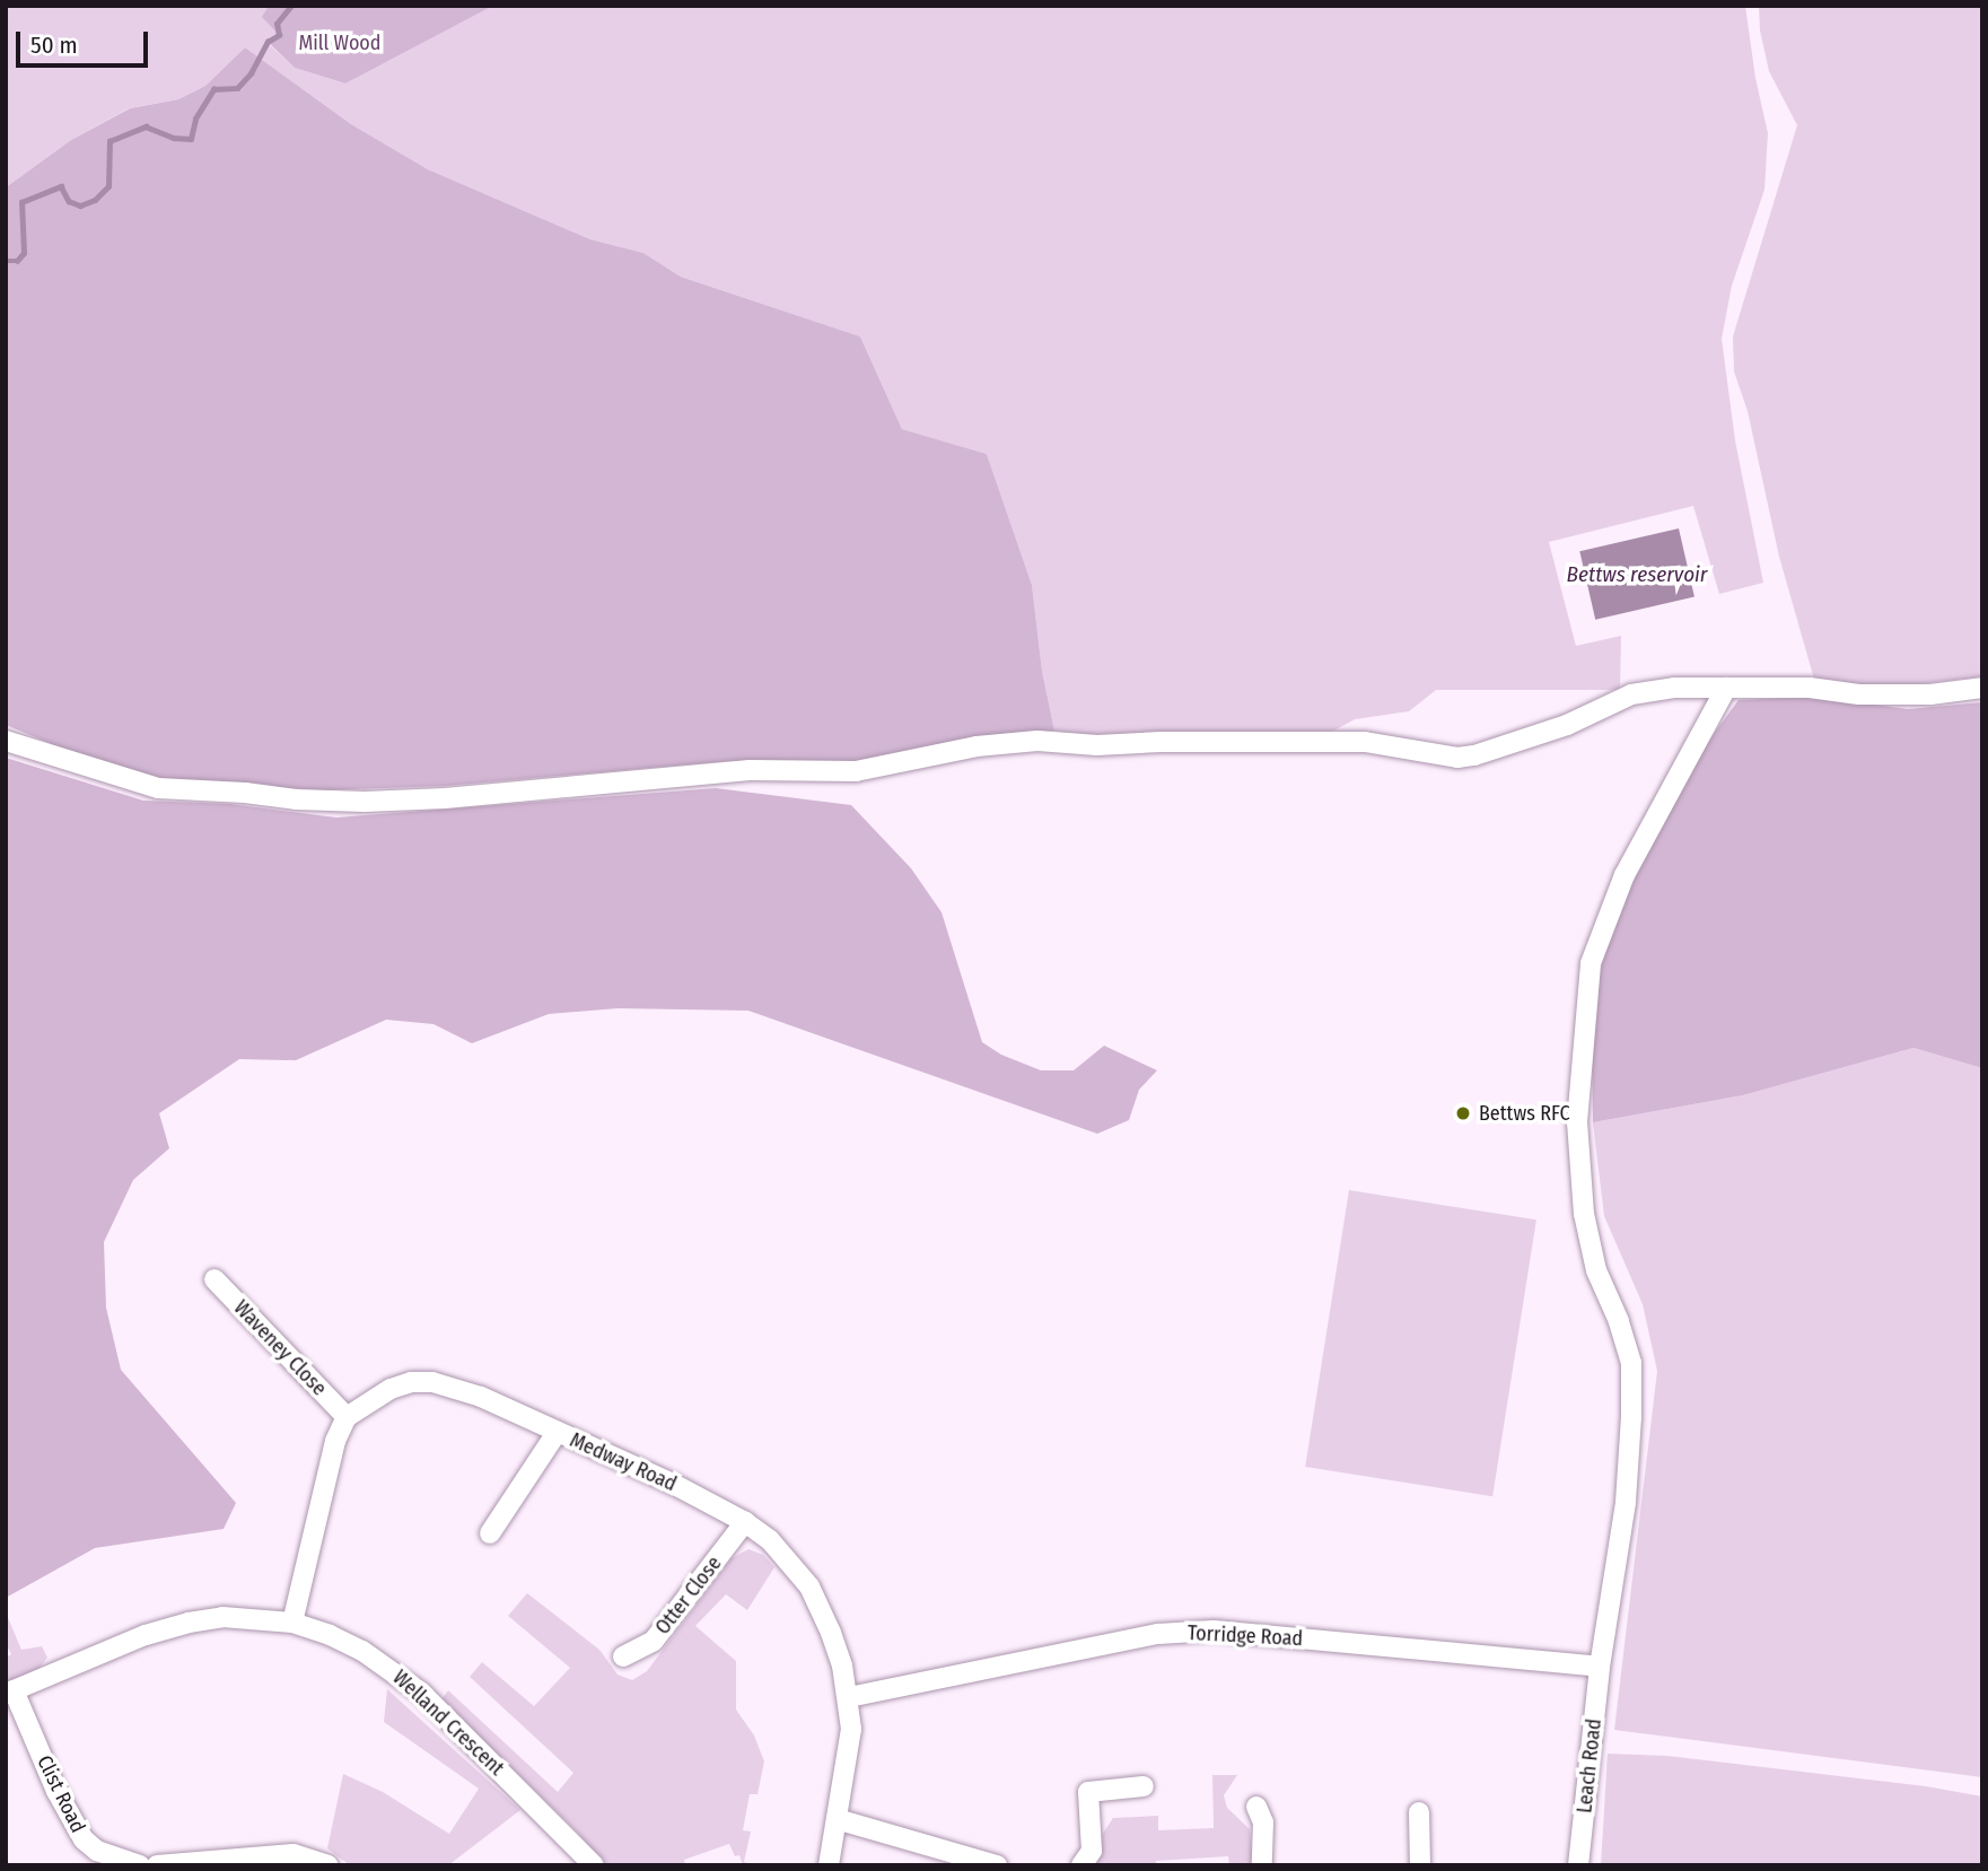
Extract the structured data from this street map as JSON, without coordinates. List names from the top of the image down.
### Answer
{
  "streets": {
    "street": [
      "Waveney Close",
      "Medway Road",
      "Otter Close",
      "Torridge Road",
      "Welland Crescent",
      "Leach Road",
      "Clist Road"
    ]
  },
  "crossings": [
    ["Waveney Close", "Medway Road"],
    ["Medway Road", "Otter Close"],
    ["Medway Road", "Torridge Road"],
    ["Torridge Road", "Leach Road"],
    ["Welland Crescent", "Clist Road"]
  ],
  "water": ["Bettws reservoir"],
  "parks": ["Mill Wood"],
  "places": ["Bettws RFC"],
  "scale_bar": "50 m"
}
